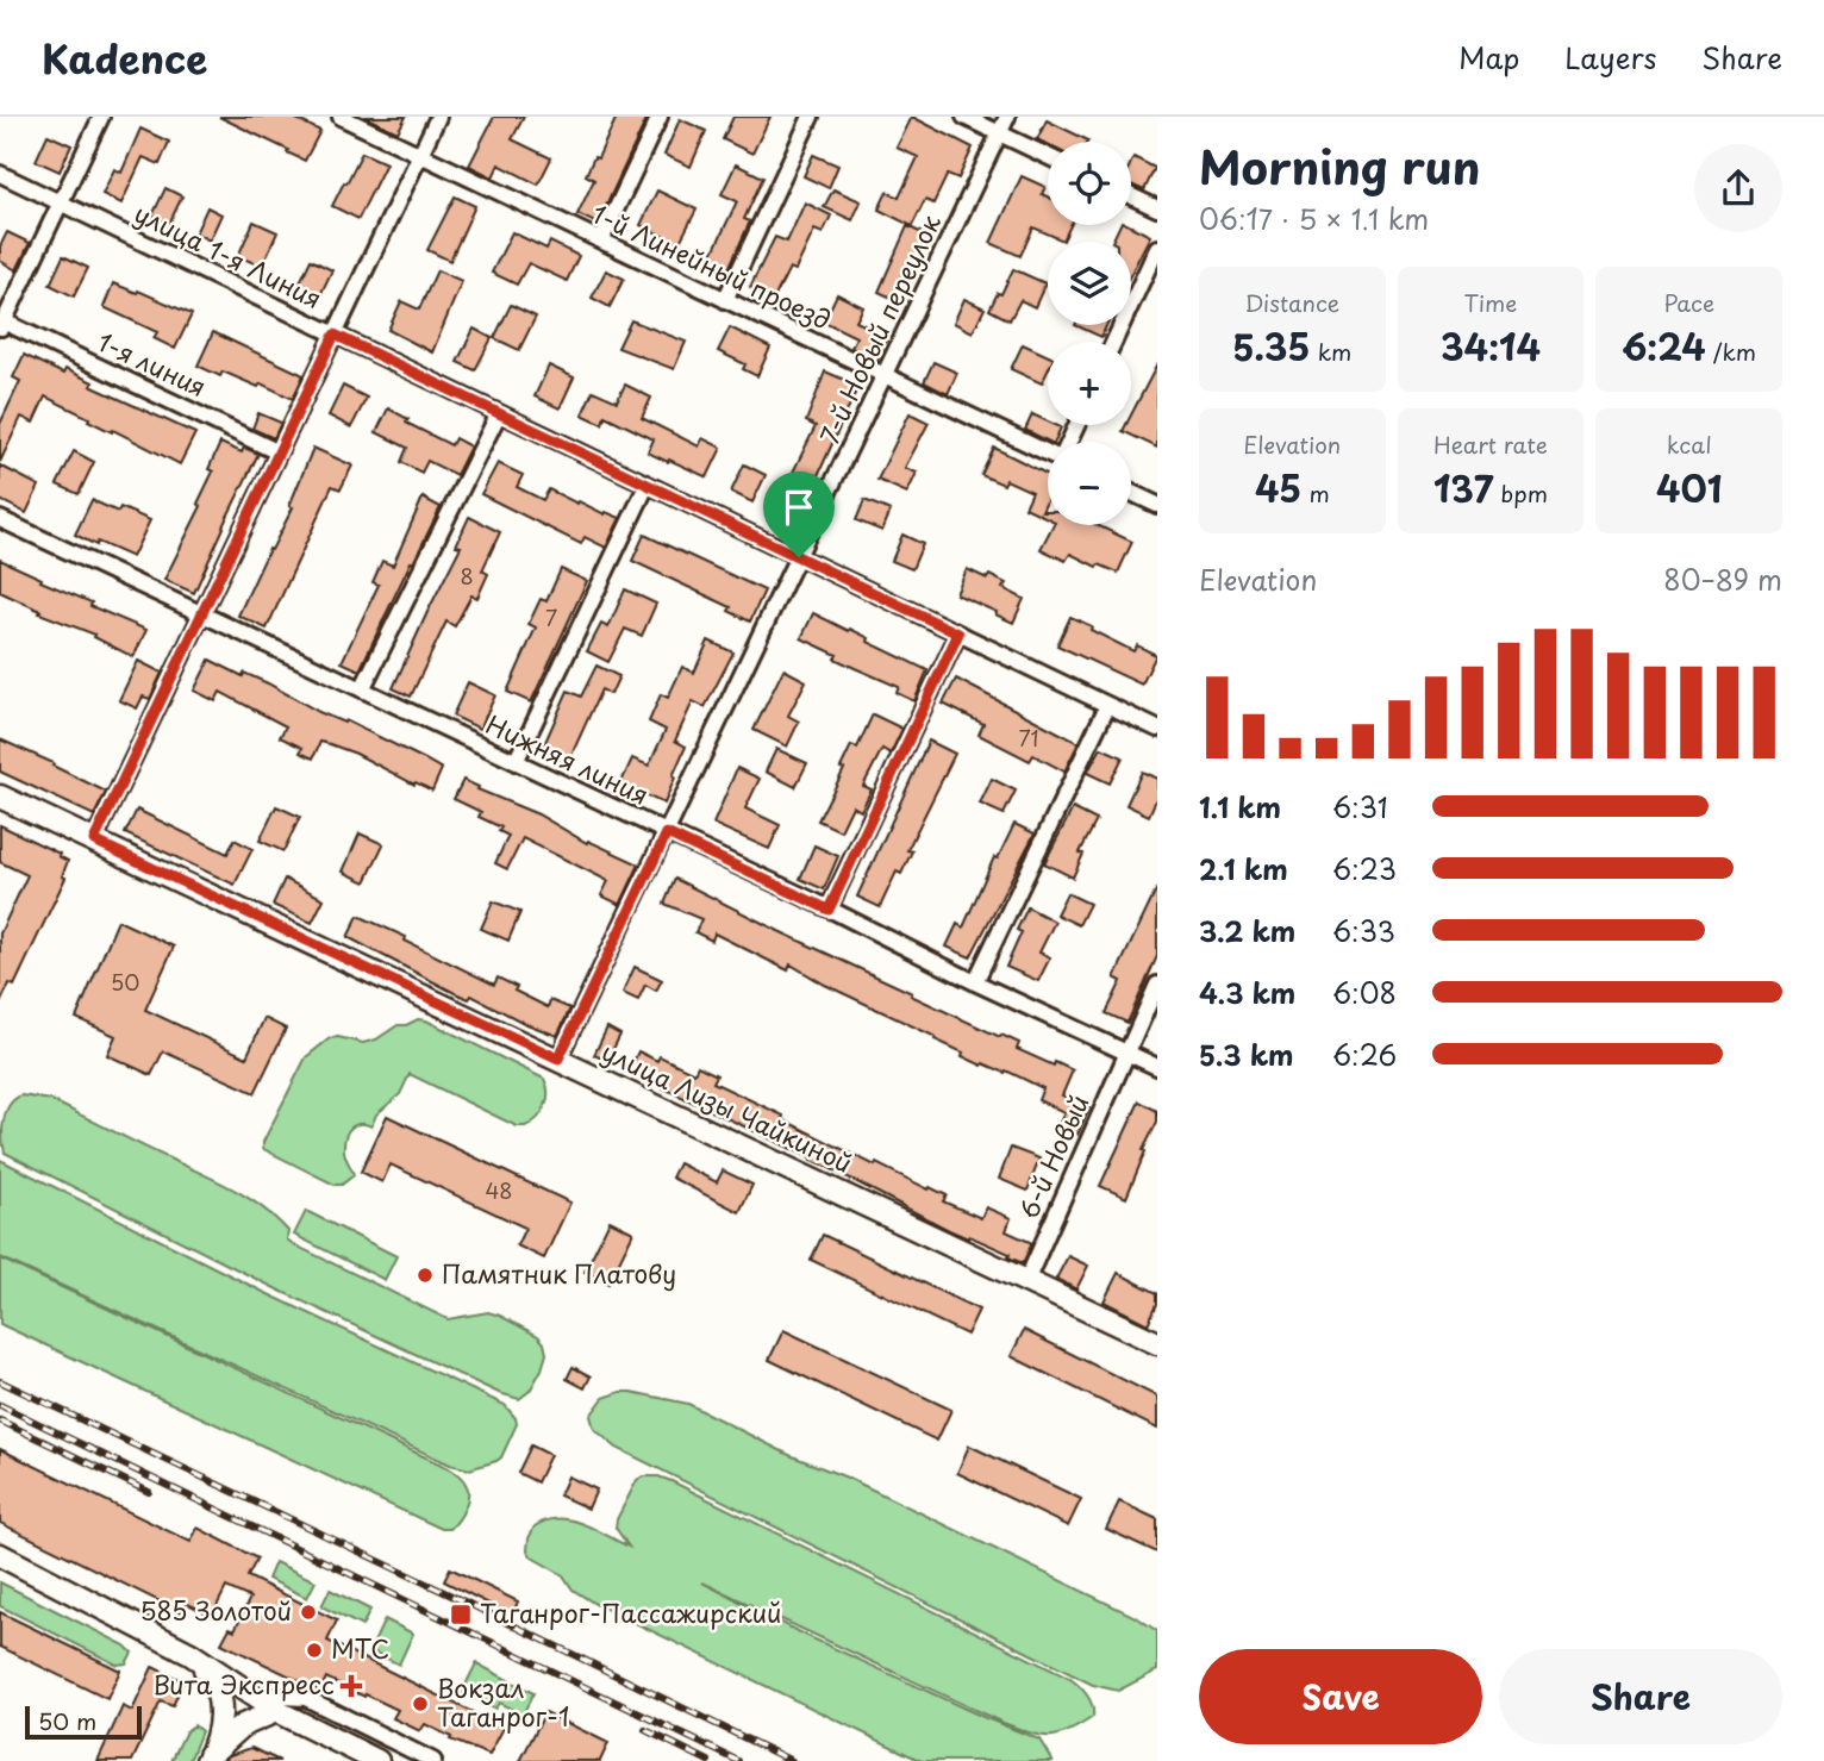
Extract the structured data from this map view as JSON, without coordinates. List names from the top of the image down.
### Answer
{
  "streets": {
    "main road": ["улица Лизы Чайкиной"],
    "street": [
      "улица 1-я Линия",
      "1-й Линейный проезд",
      "7-й Новый переулок",
      "1-я линия",
      "Нижняя линия",
      "6-й Новый"
    ]
  },
  "crossings": [
    ["улица 1-я Линия", "7-й Новый переулок"],
    ["1-й Линейный проезд", "7-й Новый переулок"],
    ["7-й Новый переулок", "Нижняя линия"],
    ["7-й Новый переулок", "улица Лизы Чайкиной"],
    ["Нижняя линия", "6-й Новый"],
    ["улица Лизы Чайкиной", "6-й Новый"]
  ],
  "places": {
    "other": [
      "Памятник Платову",
      "585 Золотой",
      "МТС",
      "Вокзал Таганрог-1"
    ],
    "transit": ["Таганрог-Пассажирский"],
    "health": ["Вита Экспресс"]
  },
  "house_numbers": [
    "8",
    "7",
    "71",
    "50",
    "48"
  ],
  "scale_bar": "50 m",
  "page": {
    "header": "Kadence",
    "nav": ["Map", "Layers", "Share"],
    "heading": ["Morning run", "06:17 · 5 × 1.1 km"],
    "map_buttons": ["+", "−"],
    "stats": [
      ["Distance", "5.35 km"],
      ["Time", "34:14"],
      ["Pace", "6:24 /km"],
      ["Elevation", "45 m"],
      ["Heart rate", "137 bpm"],
      ["kcal", "401"]
    ],
    "chart": ["Elevation", "80–89 m"],
    "list": [
      {
        "name": "1.1 km",
        "note": "6:31"
      },
      {
        "name": "2.1 km",
        "note": "6:23"
      },
      {
        "name": "3.2 km",
        "note": "6:33"
      },
      {
        "name": "4.3 km",
        "note": "6:08"
      },
      {
        "name": "5.3 km",
        "note": "6:26"
      }
    ],
    "buttons": ["Save", "Share"],
    "scale": "50 m"
  }
}
